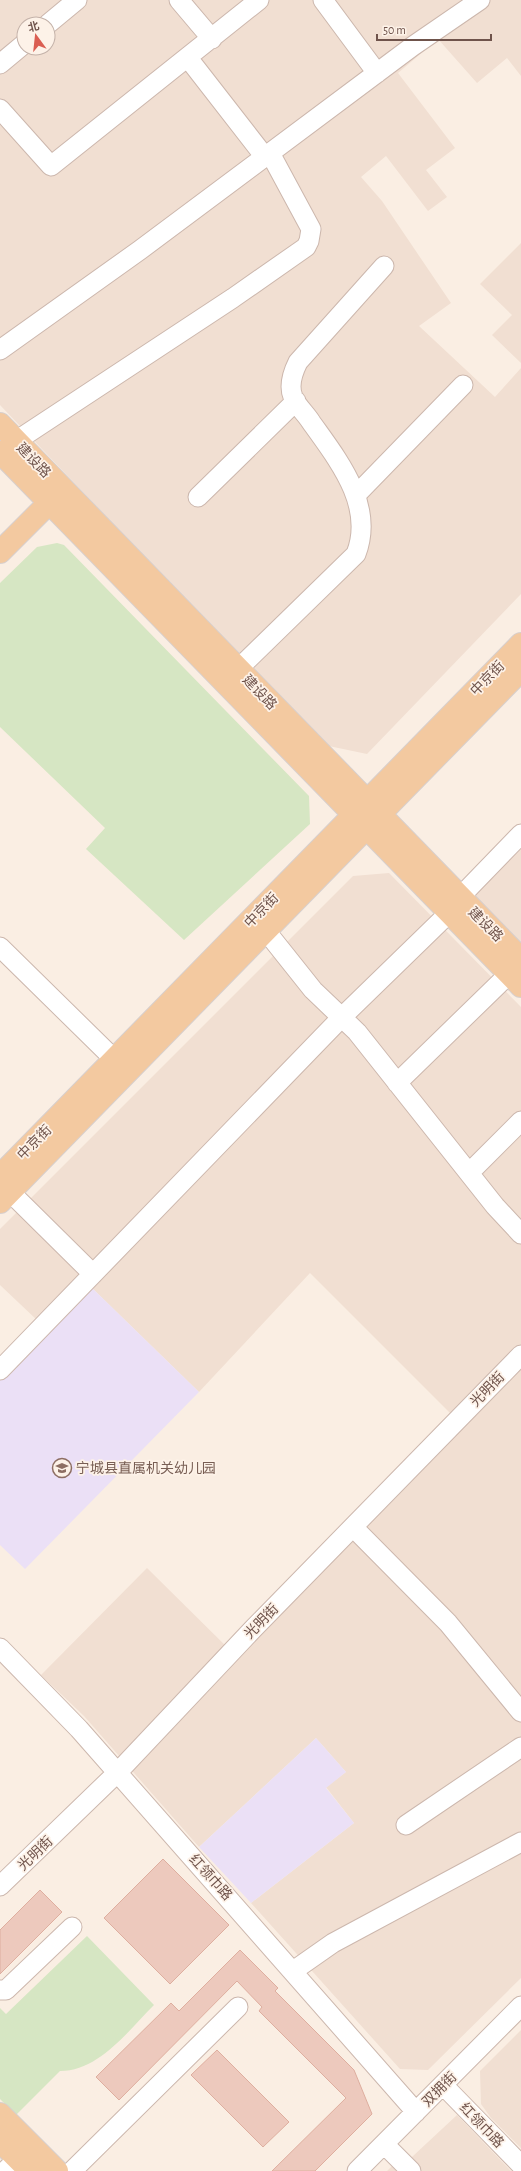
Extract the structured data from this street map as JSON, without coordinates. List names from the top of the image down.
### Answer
{
  "streets": {
    "main road": ["建设路", "中京街"],
    "street": ["光明街", "红领巾路", "双拥街"]
  },
  "crossings": [
    ["建设路", "中京街"],
    ["光明街", "红领巾路"],
    ["红领巾路", "双拥街"]
  ],
  "places": {
    "school or university": ["宁城县直属机关幼儿园"]
  },
  "scale_bar": "50 m",
  "north": "top"
}
